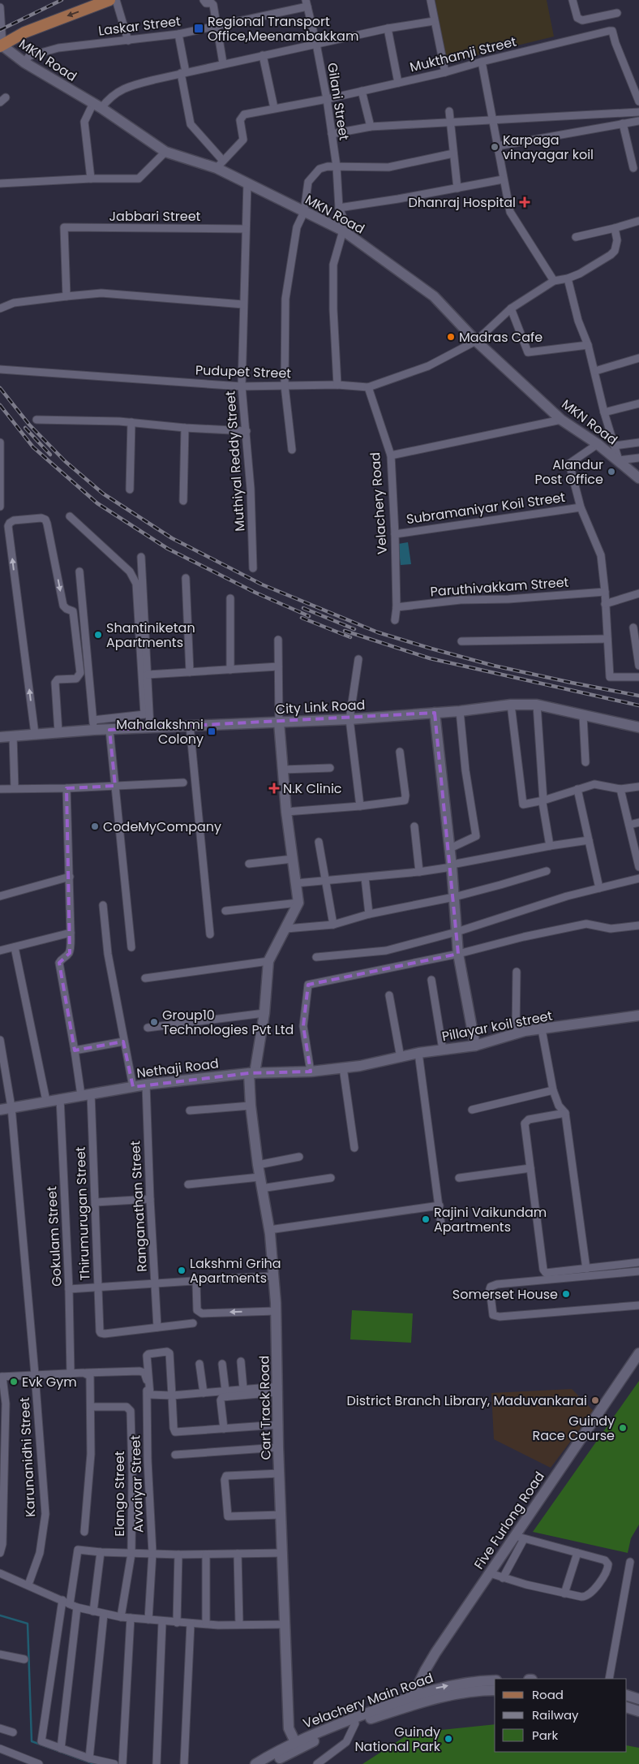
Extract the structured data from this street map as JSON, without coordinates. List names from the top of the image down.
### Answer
{
  "streets": {
    "street": [
      "Laskar Street",
      "Mukthamji Street",
      "MKN Road",
      "Gilani Street",
      "Jabbari Street",
      "Pudupet Street",
      "Muthiyal Reddy Street",
      "Velachery Road",
      "Subramaniyar Koil Street",
      "Paruthivakkam Street",
      "City Link Road",
      "Pillayar koil street",
      "Nethaji Road",
      "Ranganathan Street",
      "Thirumurugan Street",
      "Gokulam Street",
      "Cart Track Road",
      "Karunanidhi Street",
      "Avvaiyar Street",
      "Elango Street",
      "Five Furlong Road",
      "Velachery Main Road"
    ]
  },
  "crossings": [
    ["Laskar Street", "MKN Road"],
    ["Laskar Street", "Gilani Street"],
    ["Mukthamji Street", "MKN Road"],
    ["Mukthamji Street", "Gilani Street"],
    ["MKN Road", "Gilani Street"],
    ["MKN Road", "Pudupet Street"],
    ["MKN Road", "Muthiyal Reddy Street"],
    ["Gilani Street", "Pudupet Street"],
    ["Jabbari Street", "Muthiyal Reddy Street"],
    ["Pudupet Street", "Muthiyal Reddy Street"],
    ["Pudupet Street", "Velachery Road"],
    ["Velachery Road", "Subramaniyar Koil Street"],
    ["Velachery Road", "Paruthivakkam Street"],
    ["Pillayar koil street", "Nethaji Road"],
    ["Nethaji Road", "Ranganathan Street"],
    ["Nethaji Road", "Thirumurugan Street"],
    ["Nethaji Road", "Gokulam Street"],
    ["Nethaji Road", "Cart Track Road"],
    ["Nethaji Road", "Karunanidhi Street"],
    ["Ranganathan Street", "Thirumurugan Street"],
    ["Cart Track Road", "Velachery Main Road"],
    ["Five Furlong Road", "Velachery Main Road"]
  ],
  "places": {
    "transit": ["Regional Transport Office,Meenambakkam", "Mahalakshmi Colony"],
    "other": [
      "Karpaga vinayagar koil",
      "Madras Cafe",
      "Alandur Post Office",
      "Shantiniketan Apartments",
      "CodeMyCompany",
      "Group10 Technologies Pvt Ltd",
      "Rajini Vaikundam Apartments",
      "Lakshmi Griha Apartments",
      "Somerset House",
      "Evk Gym",
      "District Branch Library, Maduvankarai",
      "Guindy Race Course",
      "Guindy National Park"
    ],
    "health": ["Dhanraj Hospital", "N.K Clinic"]
  },
  "legend": ["Road", "Railway", "Park"]
}
